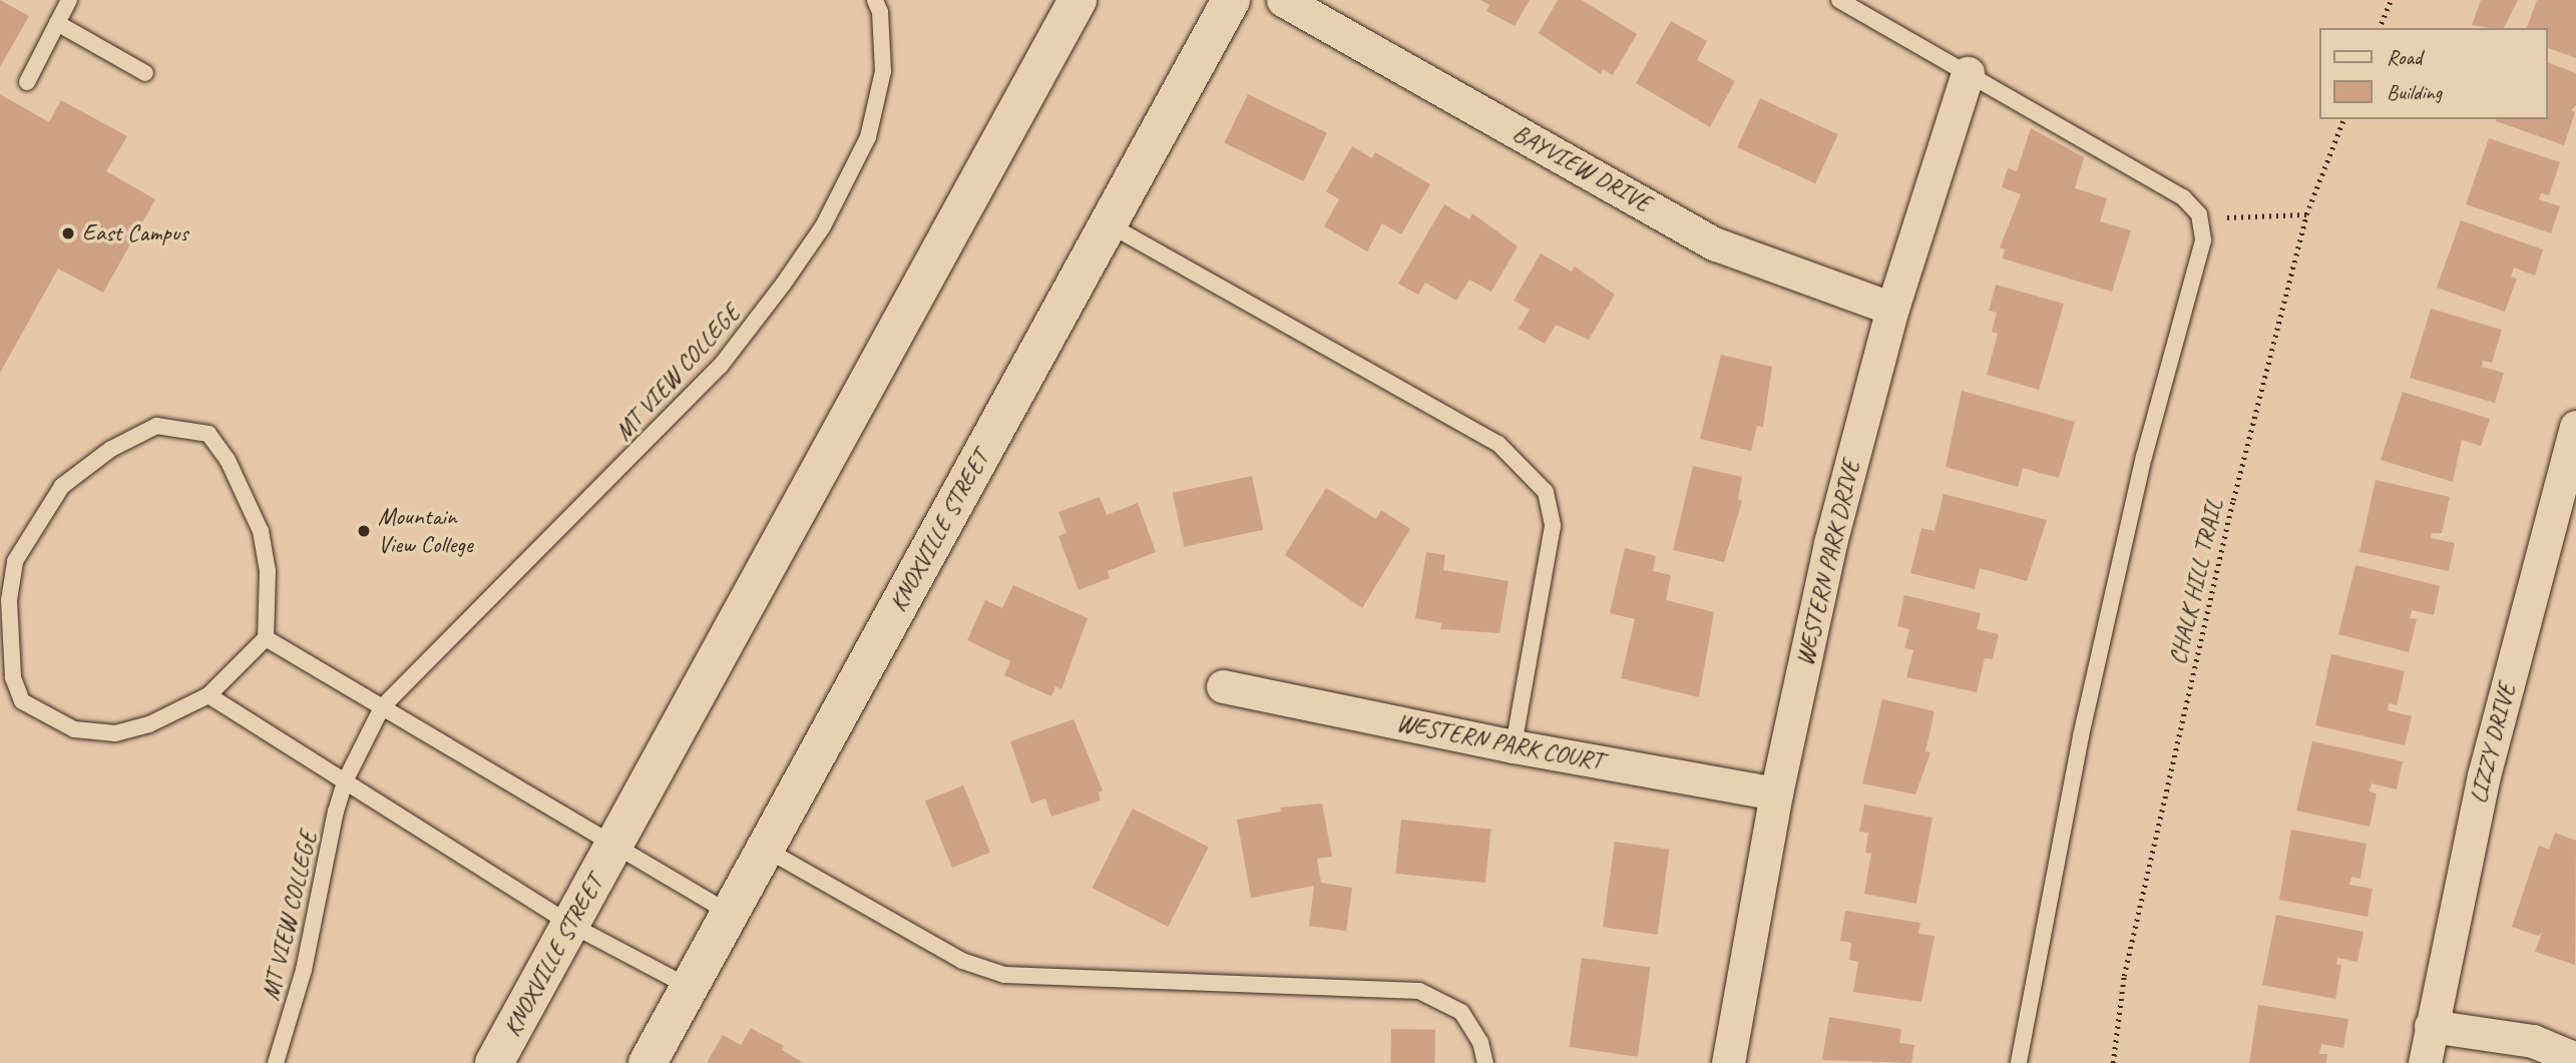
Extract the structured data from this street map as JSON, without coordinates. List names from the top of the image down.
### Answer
{
  "streets": {
    "street": [
      "BAYVIEW DRIVE",
      "KNOXVILLE STREET",
      "WESTERN PARK DRIVE",
      "WESTERN PARK COURT",
      "LIZZY DRIVE"
    ],
    "lane": ["MT VIEW COLLEGE"],
    "path": ["CHALK HILL TRAIL"]
  },
  "crossings": [
    ["BAYVIEW DRIVE", "WESTERN PARK DRIVE"],
    ["WESTERN PARK DRIVE", "WESTERN PARK COURT"]
  ],
  "places": ["East Campus", "Mountain View College"],
  "legend": ["Road", "Building"]
}
